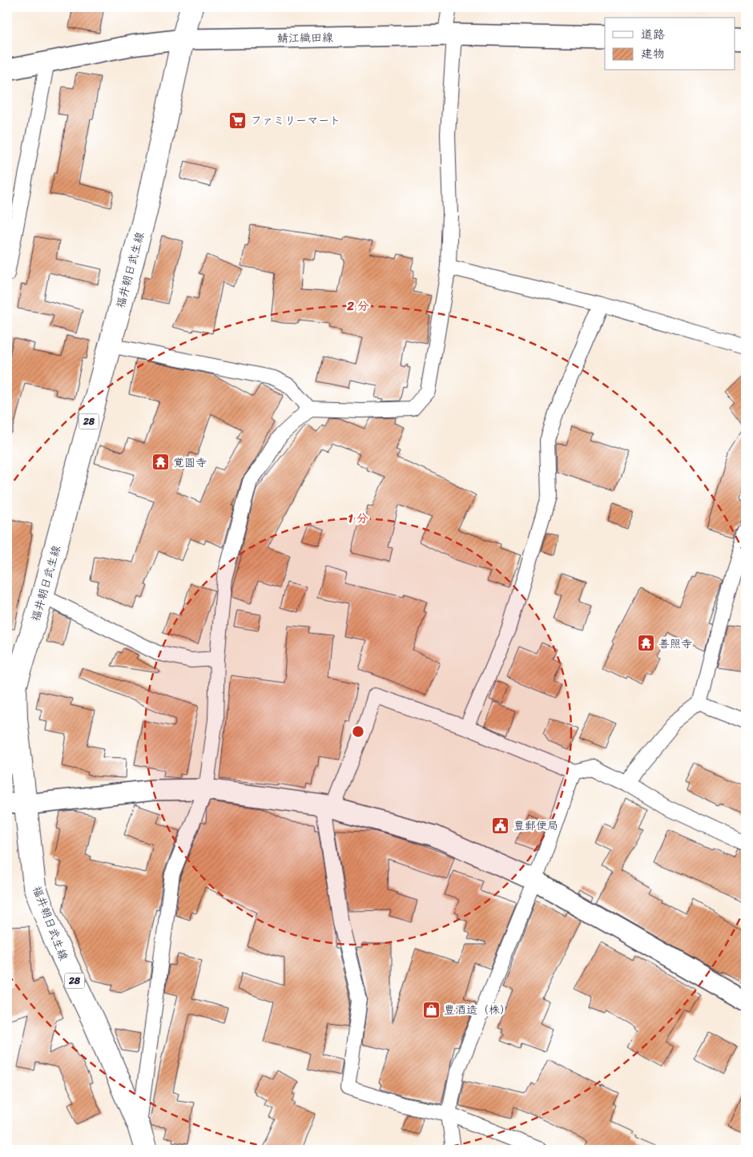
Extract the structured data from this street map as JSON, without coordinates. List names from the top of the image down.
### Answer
{
  "streets": {
    "main road": ["福井朝日武生線", "28"],
    "street": ["鯖江織田線"]
  },
  "crossings": [
    ["鯖江織田線", "福井朝日武生線"]
  ],
  "places": {
    "supermarket": ["ファミリーマート"],
    "temple": ["覚圓寺", "善照寺"],
    "public building": ["豊郵便局"],
    "shop": ["豊酒造（株）"]
  },
  "legend": ["道路", "建物"],
  "rings": ["2 分", "1 分"]
}
